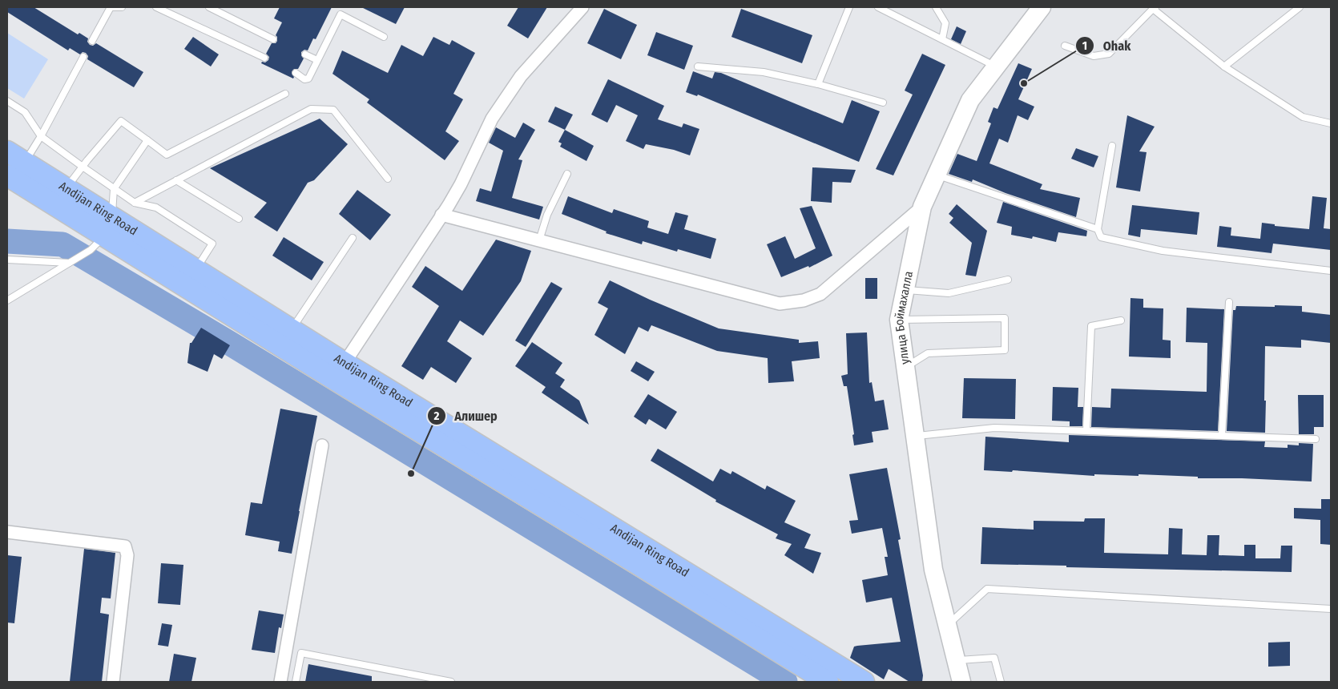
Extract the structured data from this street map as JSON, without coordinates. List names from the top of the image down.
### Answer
{
  "streets": {
    "highway": ["Andijan Ring Road"],
    "main road": ["улица Боймахалла"]
  },
  "places": ["Ohak", "Алишер"]
}
